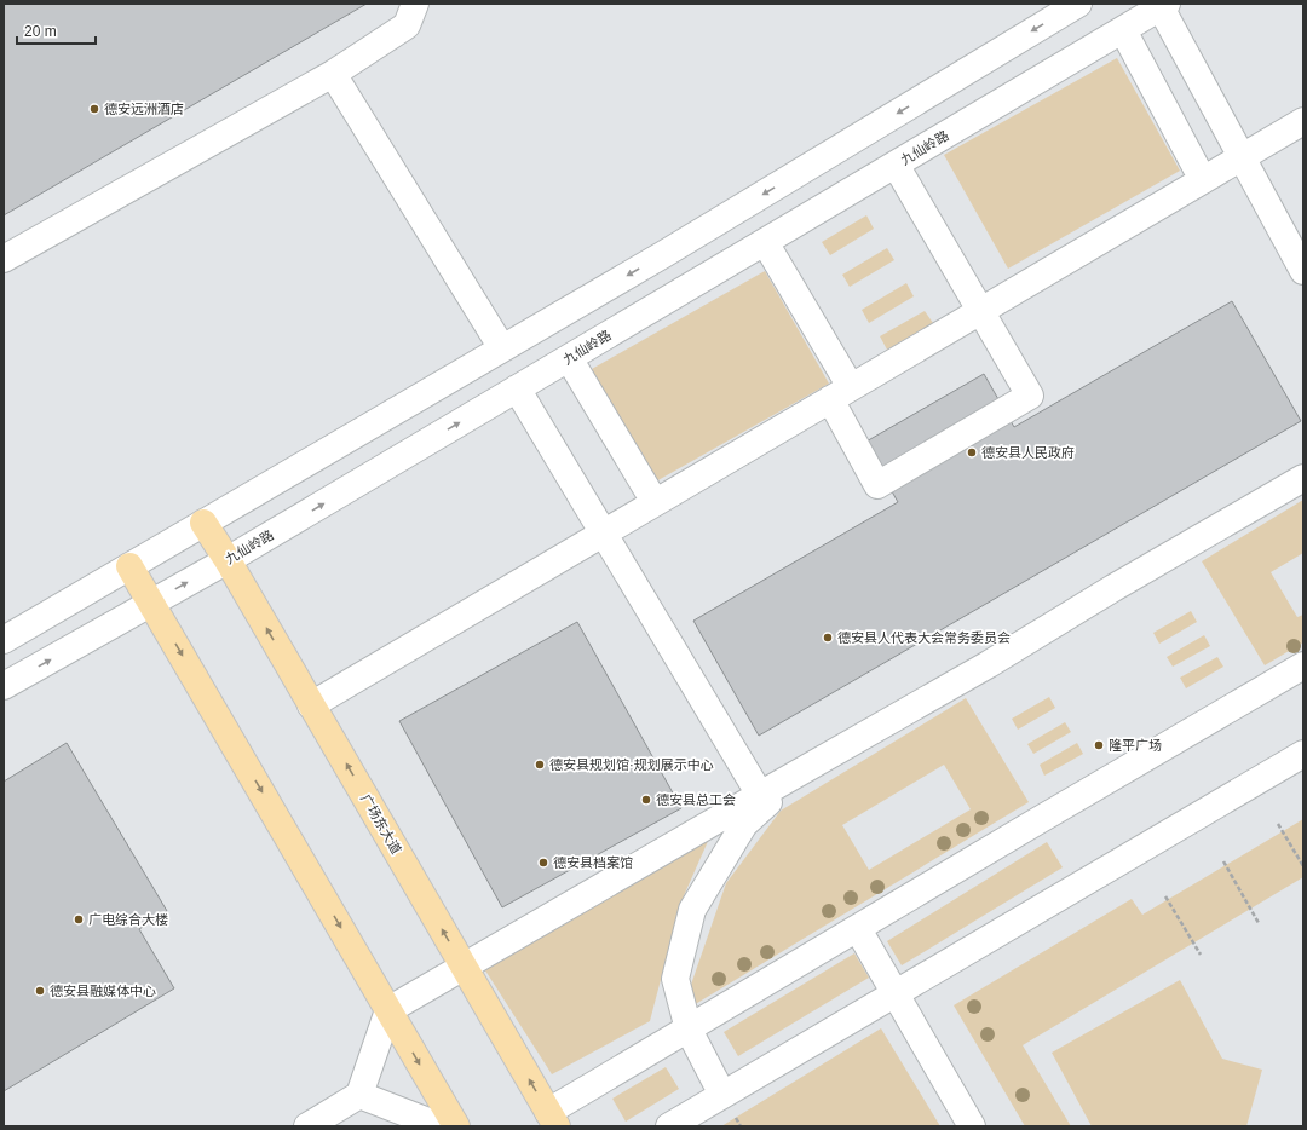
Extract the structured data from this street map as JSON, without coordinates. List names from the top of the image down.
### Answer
{
  "streets": {
    "main road": ["广场东大道"],
    "street": ["九仙岭路"]
  },
  "crossings": [
    ["九仙岭路", "广场东大道"]
  ],
  "places": [
    "德安远洲酒店",
    "德安县人民政府",
    "德安县人代表大会常务委员会",
    "隆平广场",
    "德安县规划馆·规划展示中心",
    "德安县总工会",
    "德安县档案馆",
    "广电综合大楼",
    "德安县融媒体中心"
  ],
  "scale_bar": "20 m"
}
